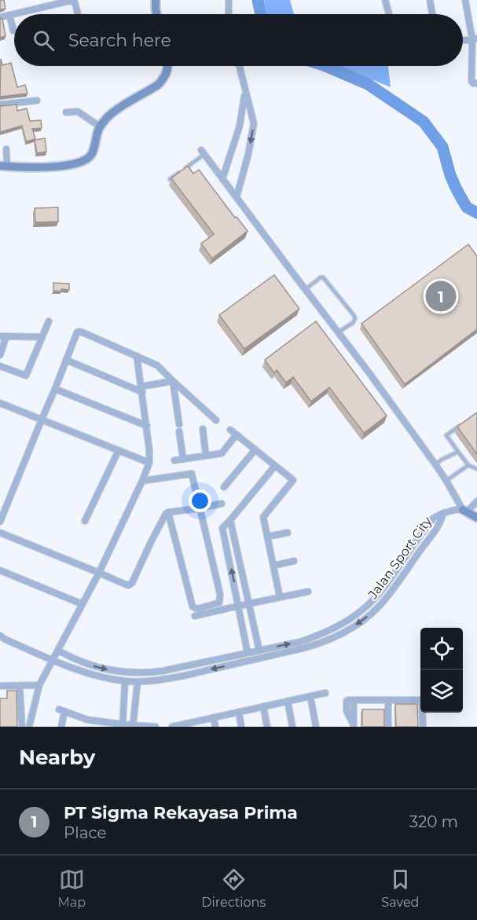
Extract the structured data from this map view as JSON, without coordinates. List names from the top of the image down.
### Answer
{
  "streets": {
    "street": ["Jalan Sport City"]
  },
  "page": {
    "search": "Search here",
    "pins": "1",
    "heading": "Nearby",
    "list": [
      {
        "mark": "1",
        "name": "PT Sigma Rekayasa Prima",
        "note": "Place",
        "value": "320 m"
      }
    ],
    "nav": ["Map", "Directions", "Saved"]
  }
}
